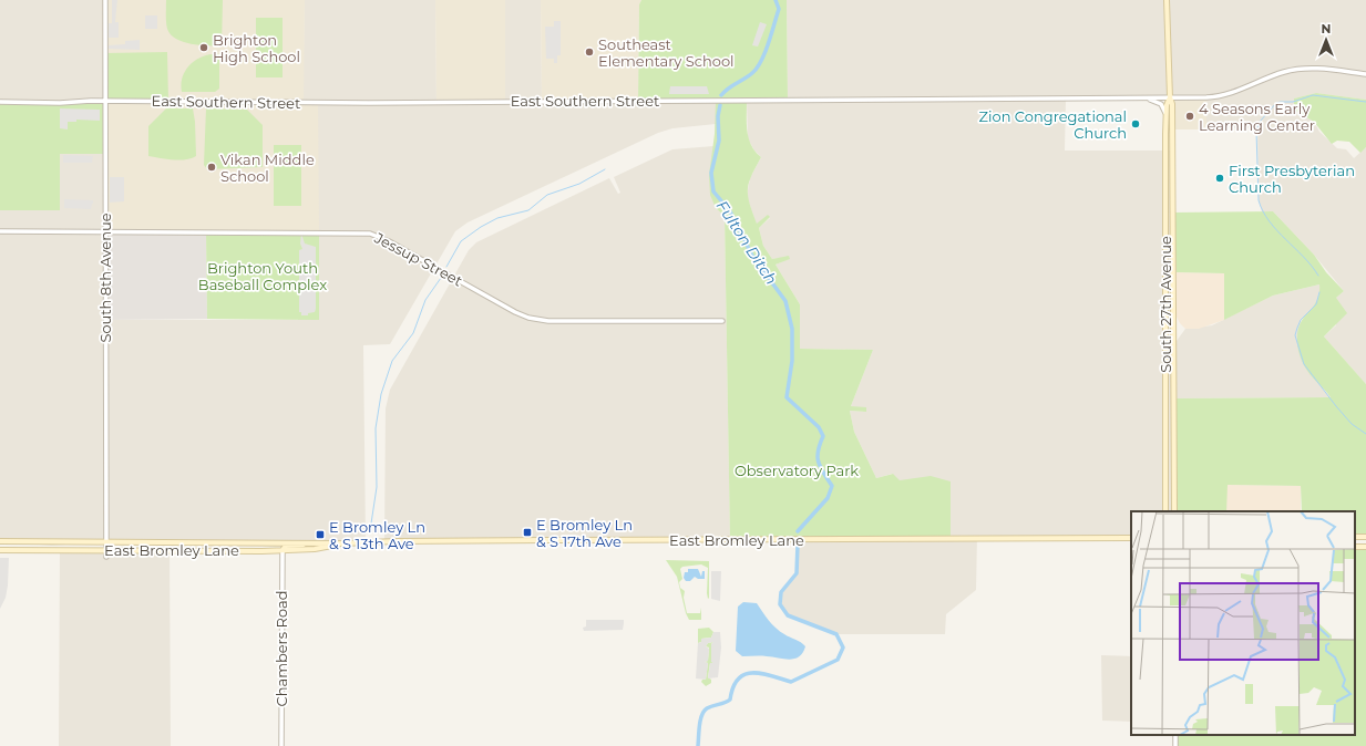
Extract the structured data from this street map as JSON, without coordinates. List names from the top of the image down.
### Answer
{
  "streets": {
    "main road": ["South 27th Avenue", "East Bromley Lane"],
    "street": [
      "East Southern Street",
      "Jessup Street",
      "South 8th Avenue",
      "Chambers Road"
    ]
  },
  "crossings": [
    ["East Southern Street", "South 8th Avenue"],
    ["East Southern Street", "South 27th Avenue"],
    ["Jessup Street", "South 8th Avenue"],
    ["South 8th Avenue", "East Bromley Lane"],
    ["East Bromley Lane", "Chambers Road"]
  ],
  "water": ["Fulton Ditch"],
  "parks": ["Brighton Youth Baseball Complex", "Observatory Park"],
  "places": {
    "other": [
      "Brighton High School",
      "Southeast Elementary School",
      "4 Seasons Early Learning Center",
      "Zion Congregational Church",
      "Vikan Middle School",
      "First Presbyterian Church"
    ],
    "transit": ["E Bromley Ln & S 17th Ave", "E Bromley Ln & S 13th Ave"]
  },
  "north": "top"
}
